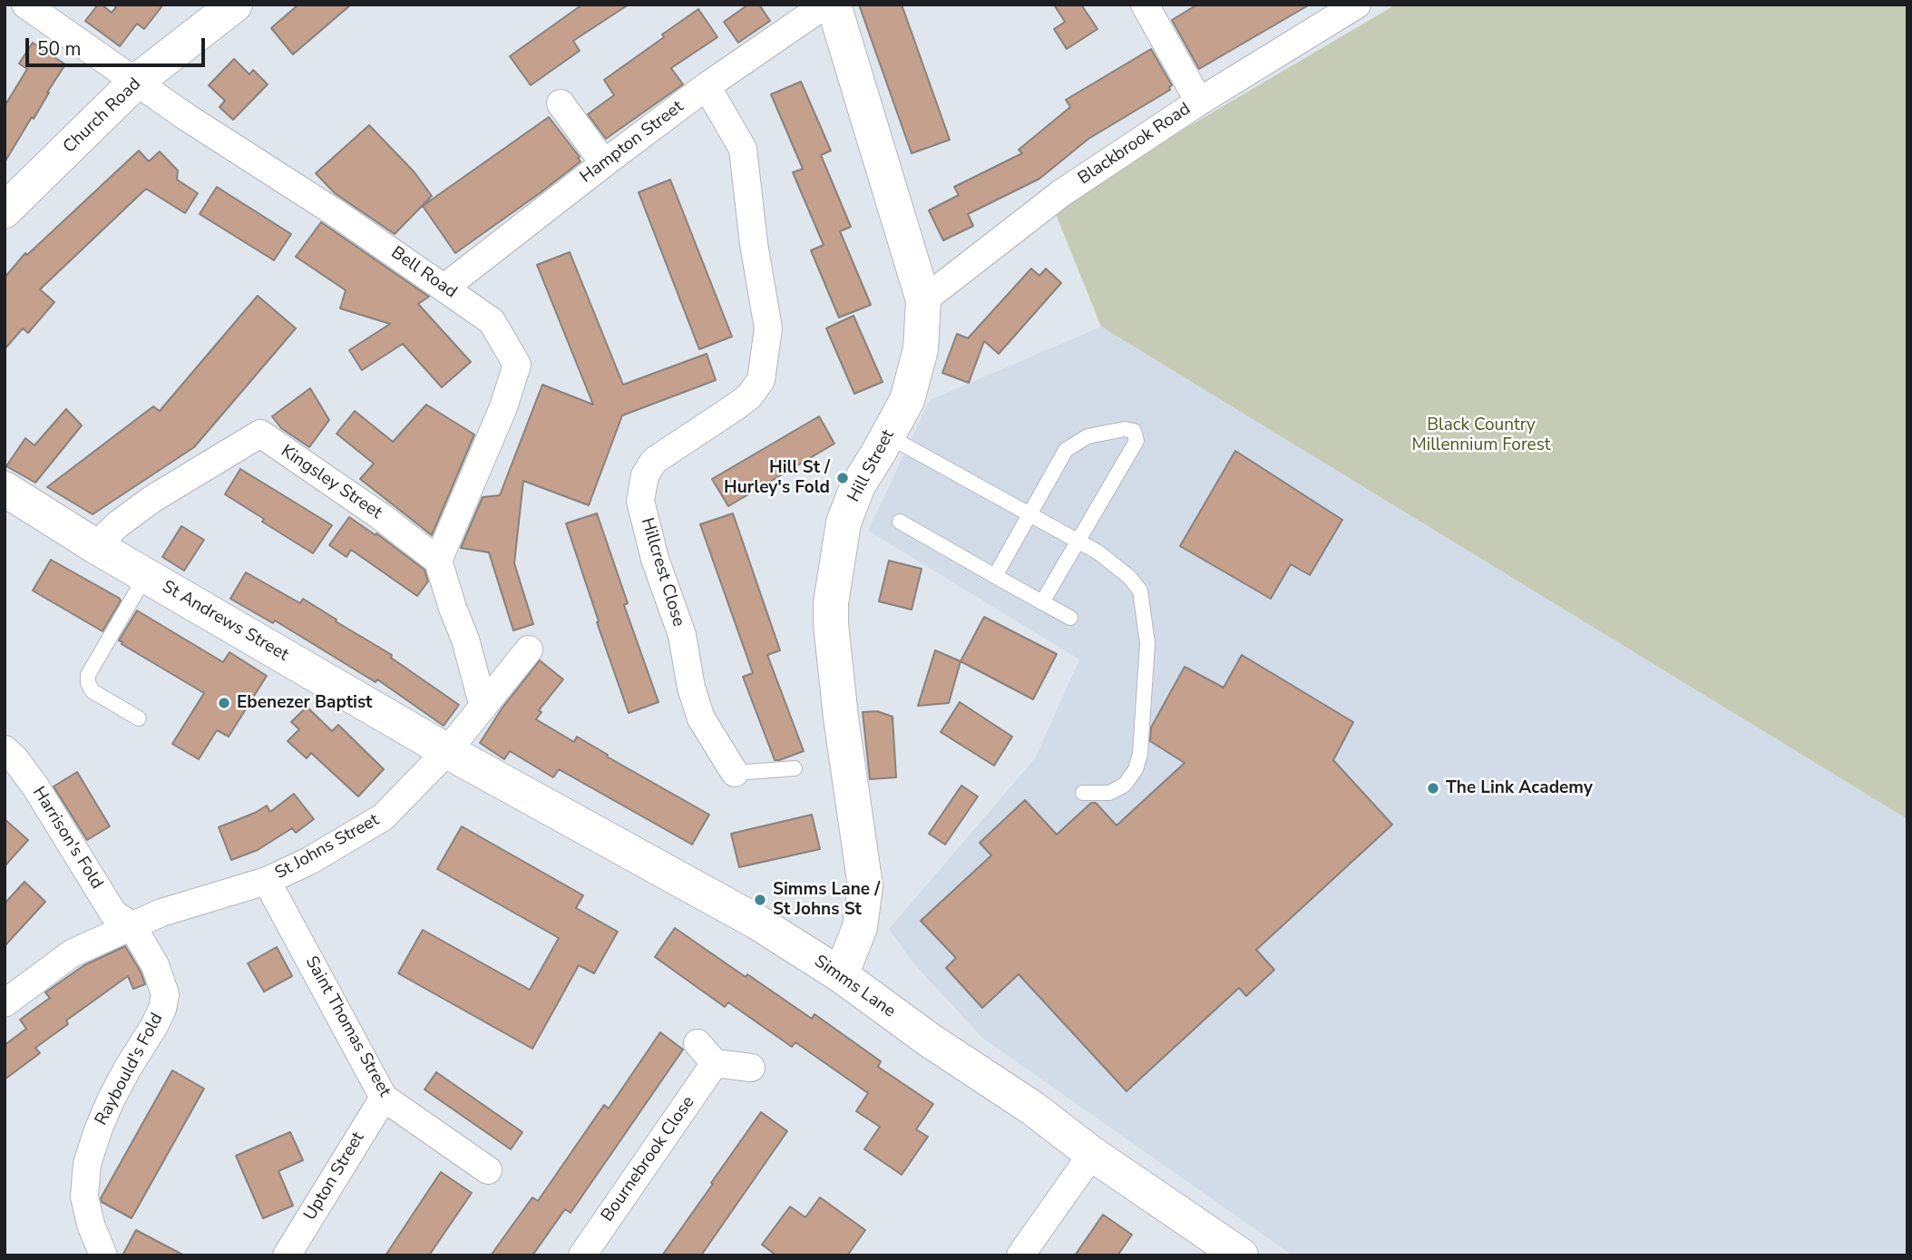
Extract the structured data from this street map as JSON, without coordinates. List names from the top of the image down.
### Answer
{
  "streets": {
    "street": [
      "Church Road",
      "Hampton Street",
      "Blackbrook Road",
      "Bell Road",
      "Hill Street",
      "Kingsley Street",
      "Hillcrest Close",
      "St Andrews Street",
      "Harrison's Fold",
      "St Johns Street",
      "Simms Lane",
      "Saint Thomas Street",
      "Raybould's Fold",
      "Bournebrook Close",
      "Upton Street"
    ]
  },
  "crossings": [
    ["Church Road", "Bell Road"],
    ["Hampton Street", "Bell Road"],
    ["Hampton Street", "Hillcrest Close"],
    ["Blackbrook Road", "Hill Street"],
    ["Bell Road", "Kingsley Street"],
    ["Hill Street", "Simms Lane"],
    ["Kingsley Street", "St Andrews Street"],
    ["St Andrews Street", "St Johns Street"],
    ["St Andrews Street", "Simms Lane"],
    ["Harrison's Fold", "St Johns Street"],
    ["Harrison's Fold", "Raybould's Fold"],
    ["St Johns Street", "Simms Lane"],
    ["St Johns Street", "Saint Thomas Street"],
    ["St Johns Street", "Raybould's Fold"],
    ["Saint Thomas Street", "Upton Street"]
  ],
  "parks": ["Black Country Millennium Forest"],
  "places": [
    "Hill St / Hurley's Fold",
    "Ebenezer Baptist",
    "The Link Academy",
    "Simms Lane / St Johns St"
  ],
  "scale_bar": "50 m"
}
